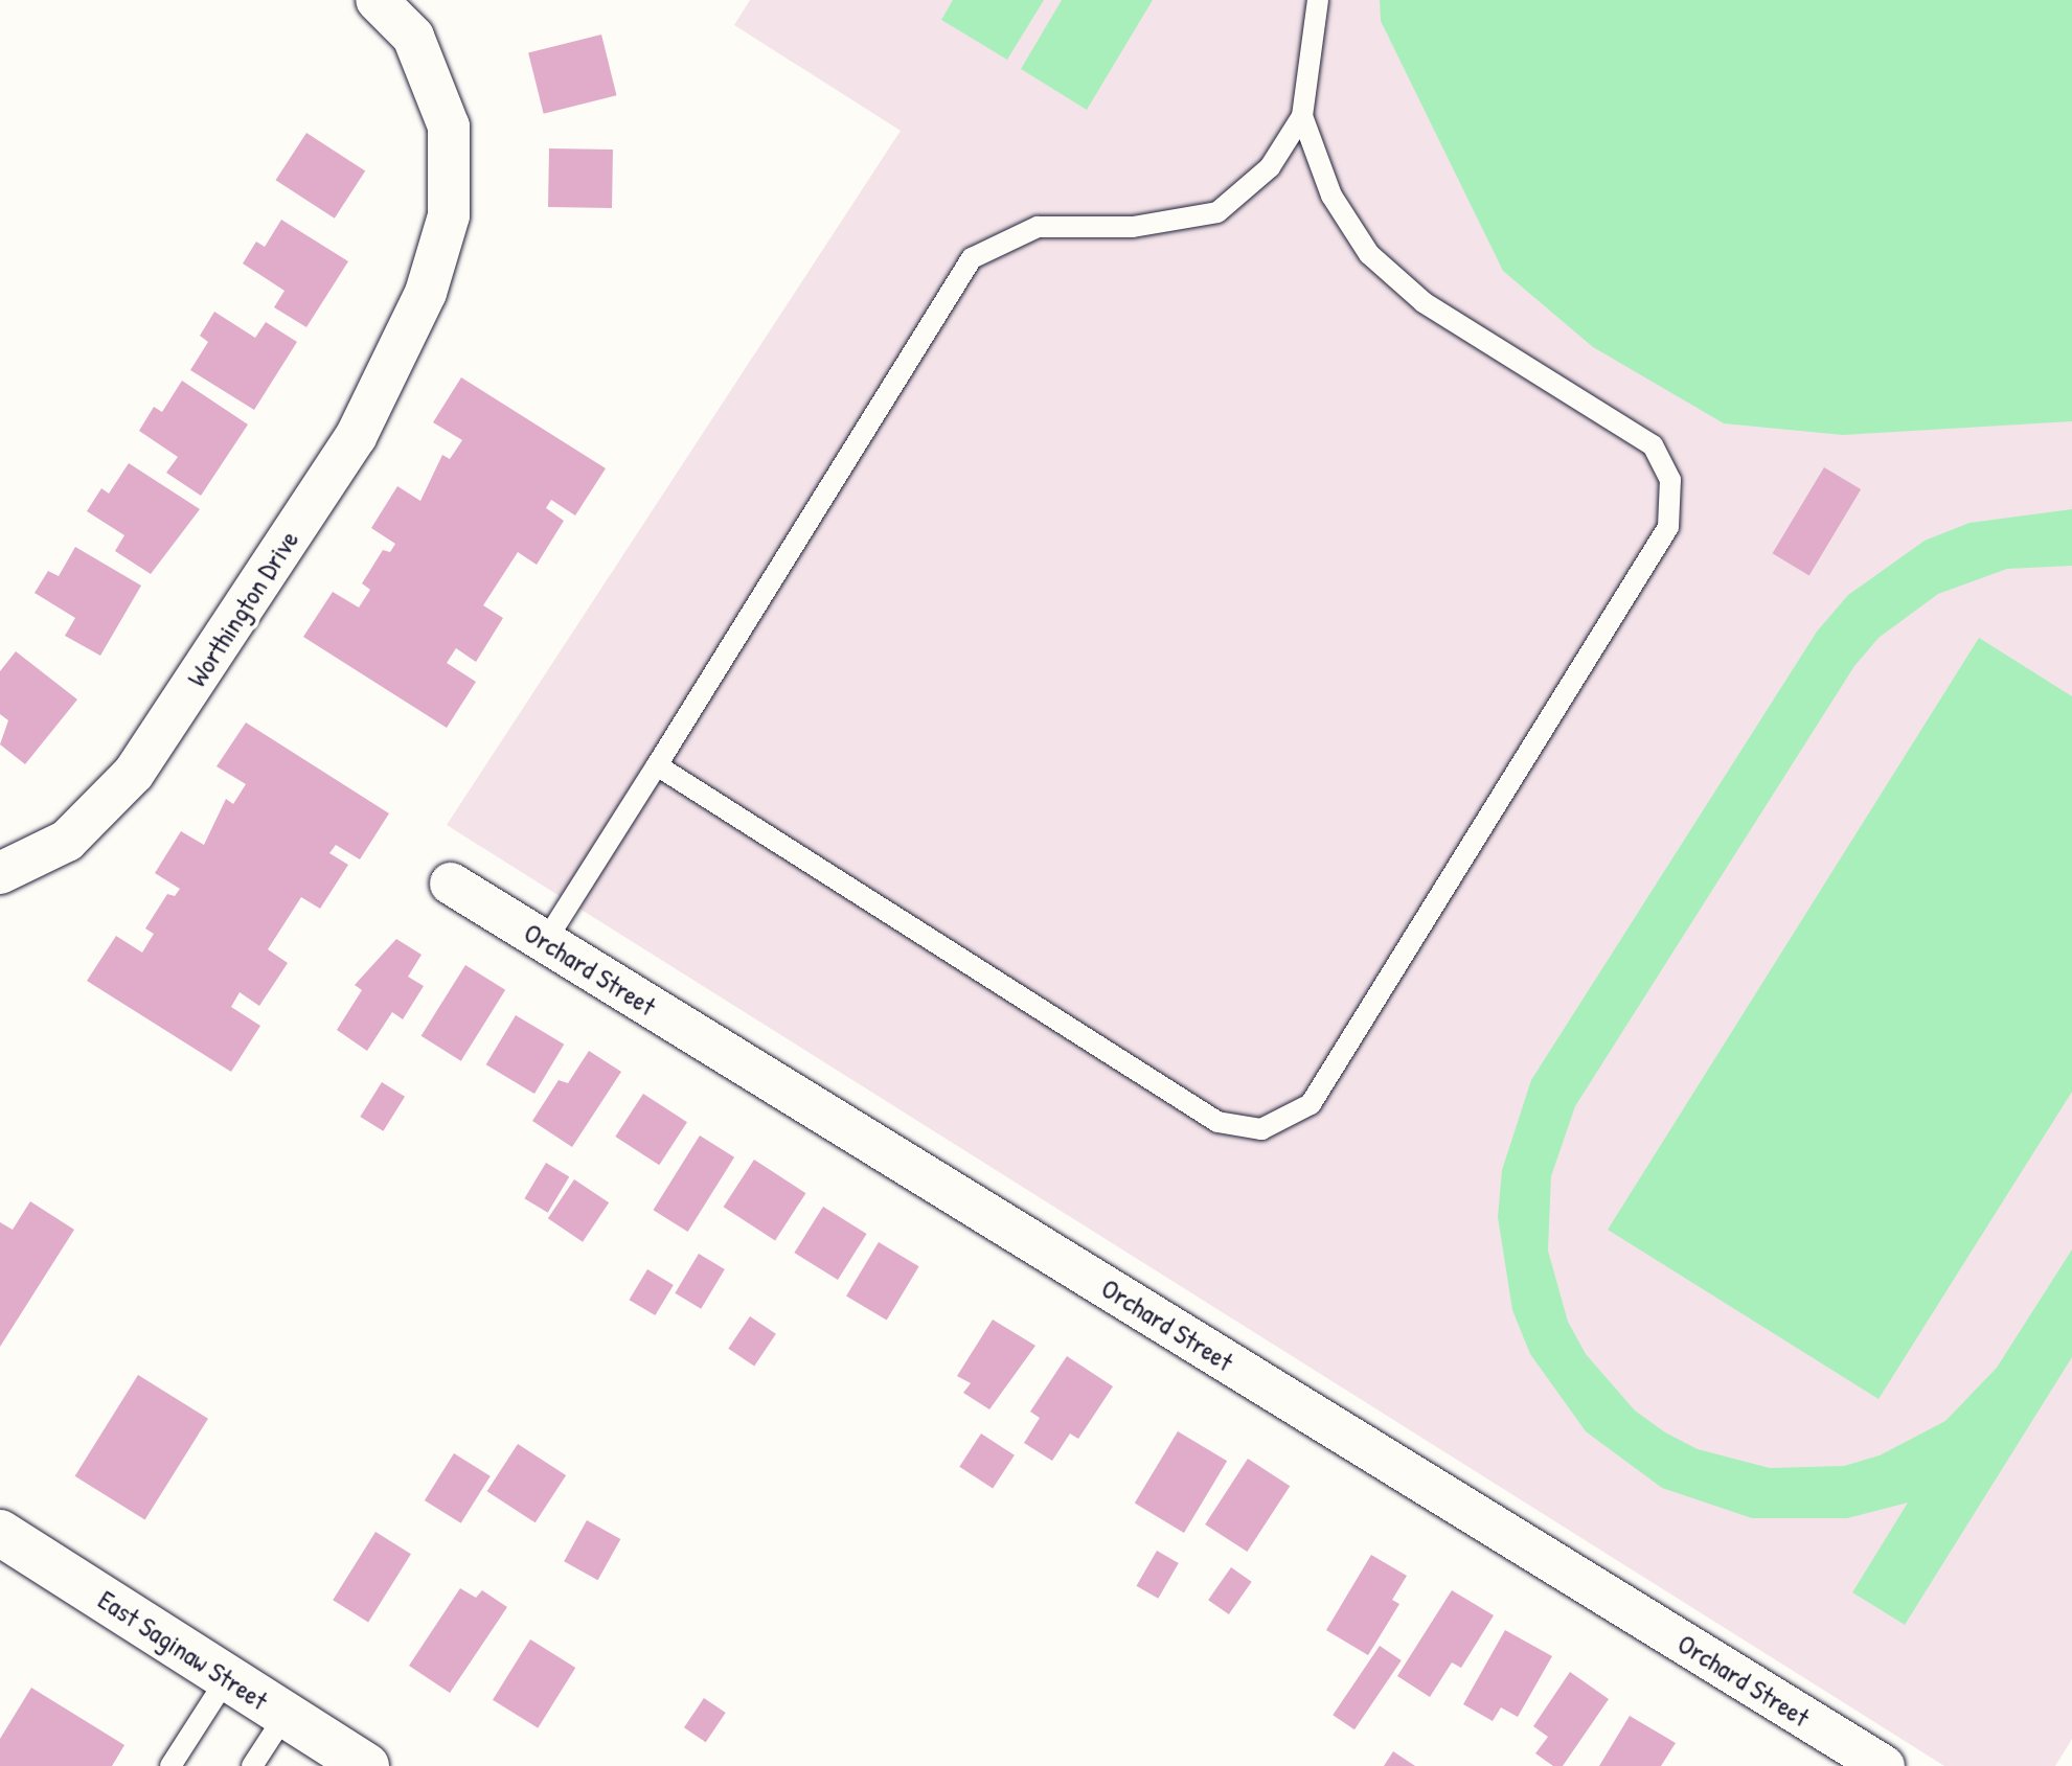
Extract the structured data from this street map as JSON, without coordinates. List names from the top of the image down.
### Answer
{
  "streets": {
    "main road": ["East Saginaw Street"],
    "street": ["Worthington Drive", "Orchard Street"]
  }
}
